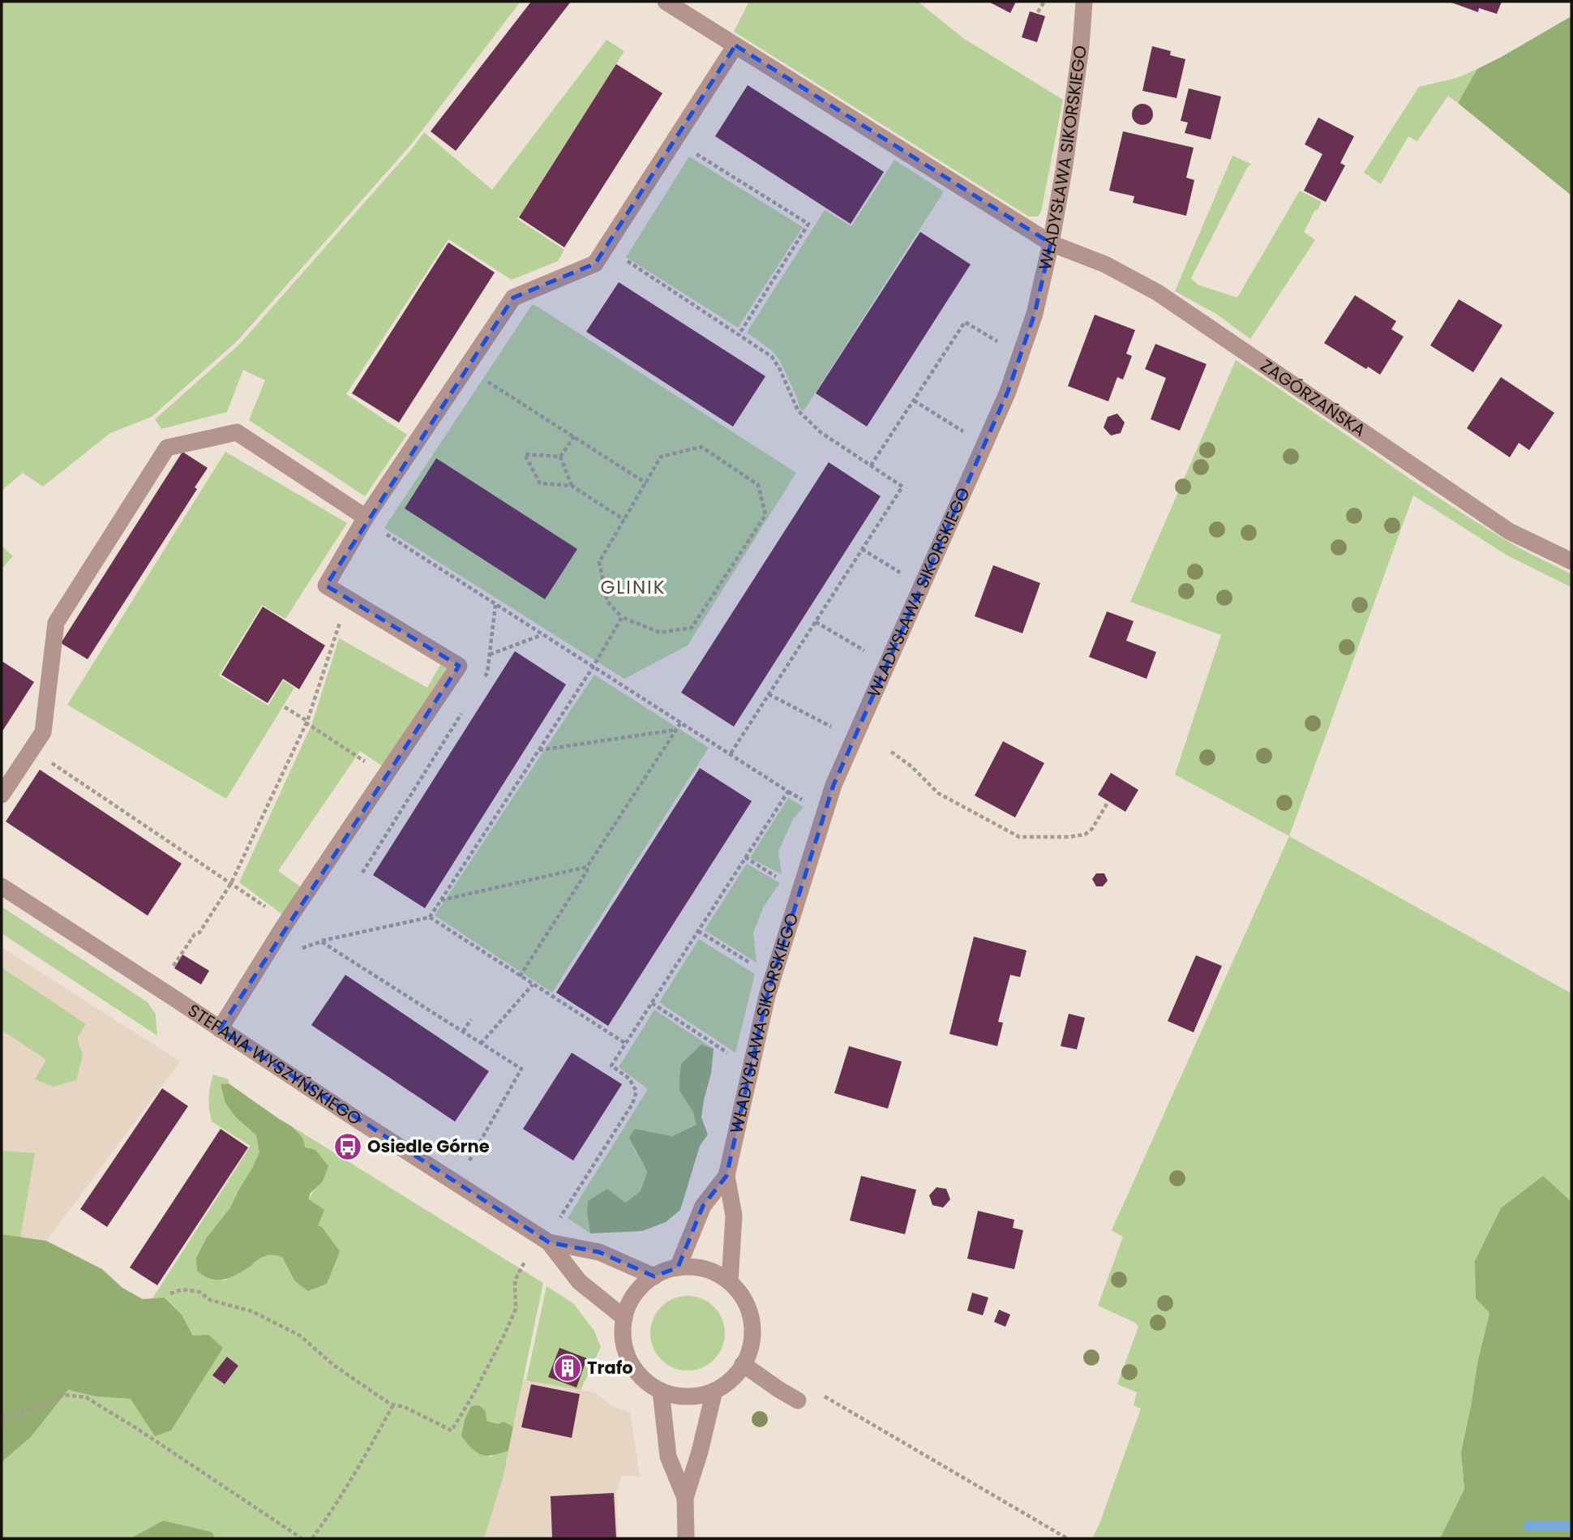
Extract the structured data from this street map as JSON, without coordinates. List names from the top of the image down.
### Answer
{
  "streets": {
    "street": ["WŁADYSŁAWA SIKORSKIEGO", "ZAGÓRZAŃSKA", "STEFANA WYSZYŃSKIEGO"]
  },
  "crossings": [
    ["WŁADYSŁAWA SIKORSKIEGO", "ZAGÓRZAŃSKA"],
    ["WŁADYSŁAWA SIKORSKIEGO", "STEFANA WYSZYŃSKIEGO"]
  ],
  "districts": ["GLINIK"],
  "places": {
    "bus stop": ["Osiedle Górne"],
    "building": ["Trafo"]
  }
}
